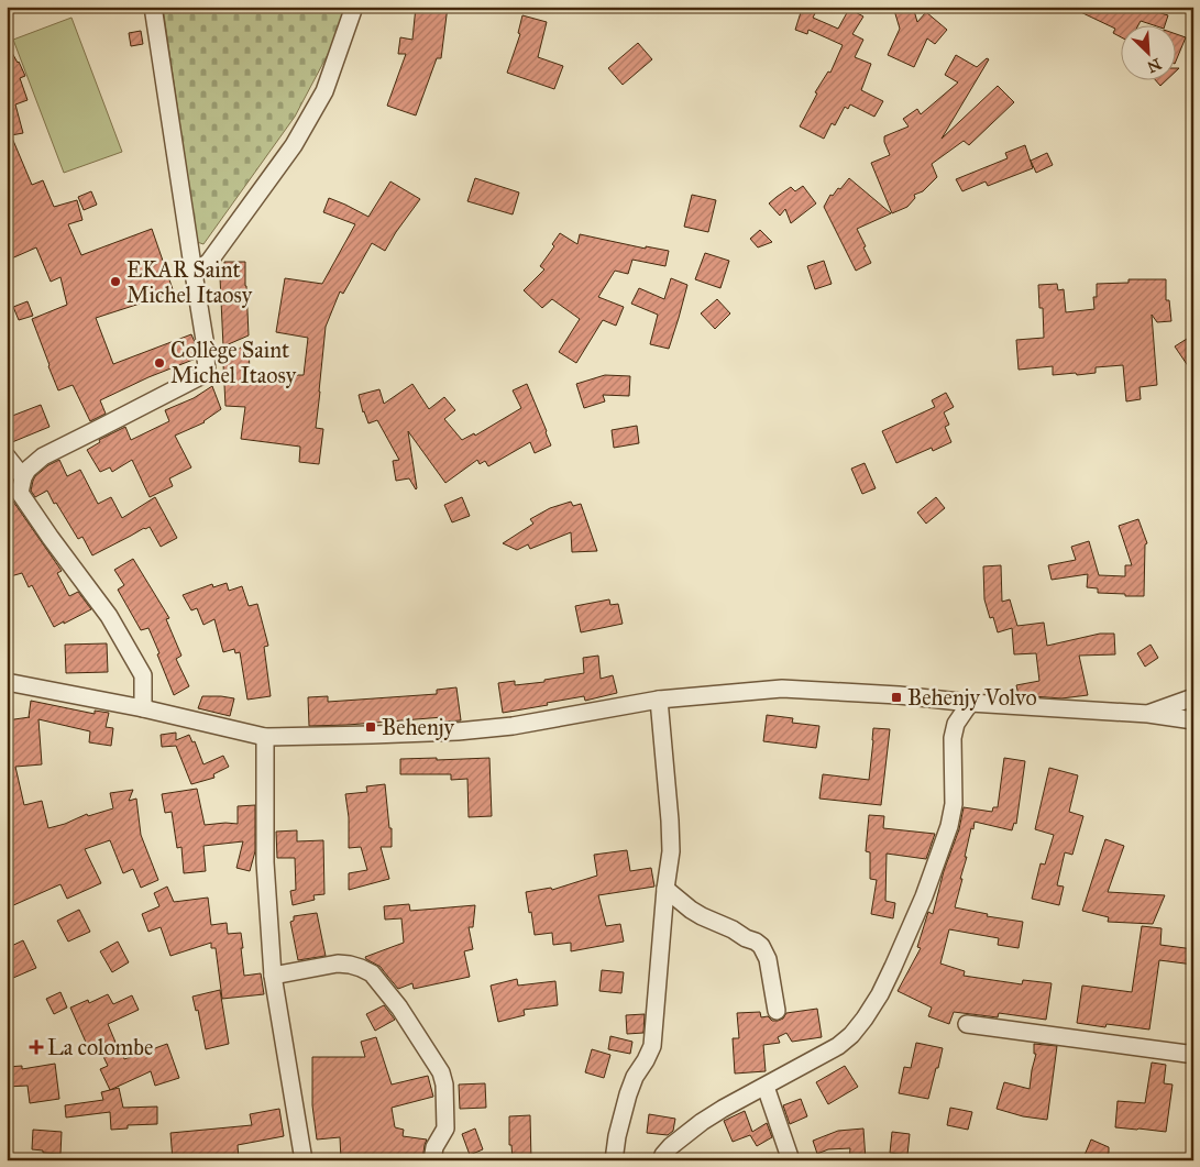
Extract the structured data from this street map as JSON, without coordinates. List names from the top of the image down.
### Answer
{
  "places": {
    "other": ["EKAR Saint Michel Itaosy", "Collège Saint Michel Itaosy"],
    "transit": ["Behenjy Volvo", "Behenjy"],
    "health": ["La colombe"]
  },
  "north": "bottom right"
}
